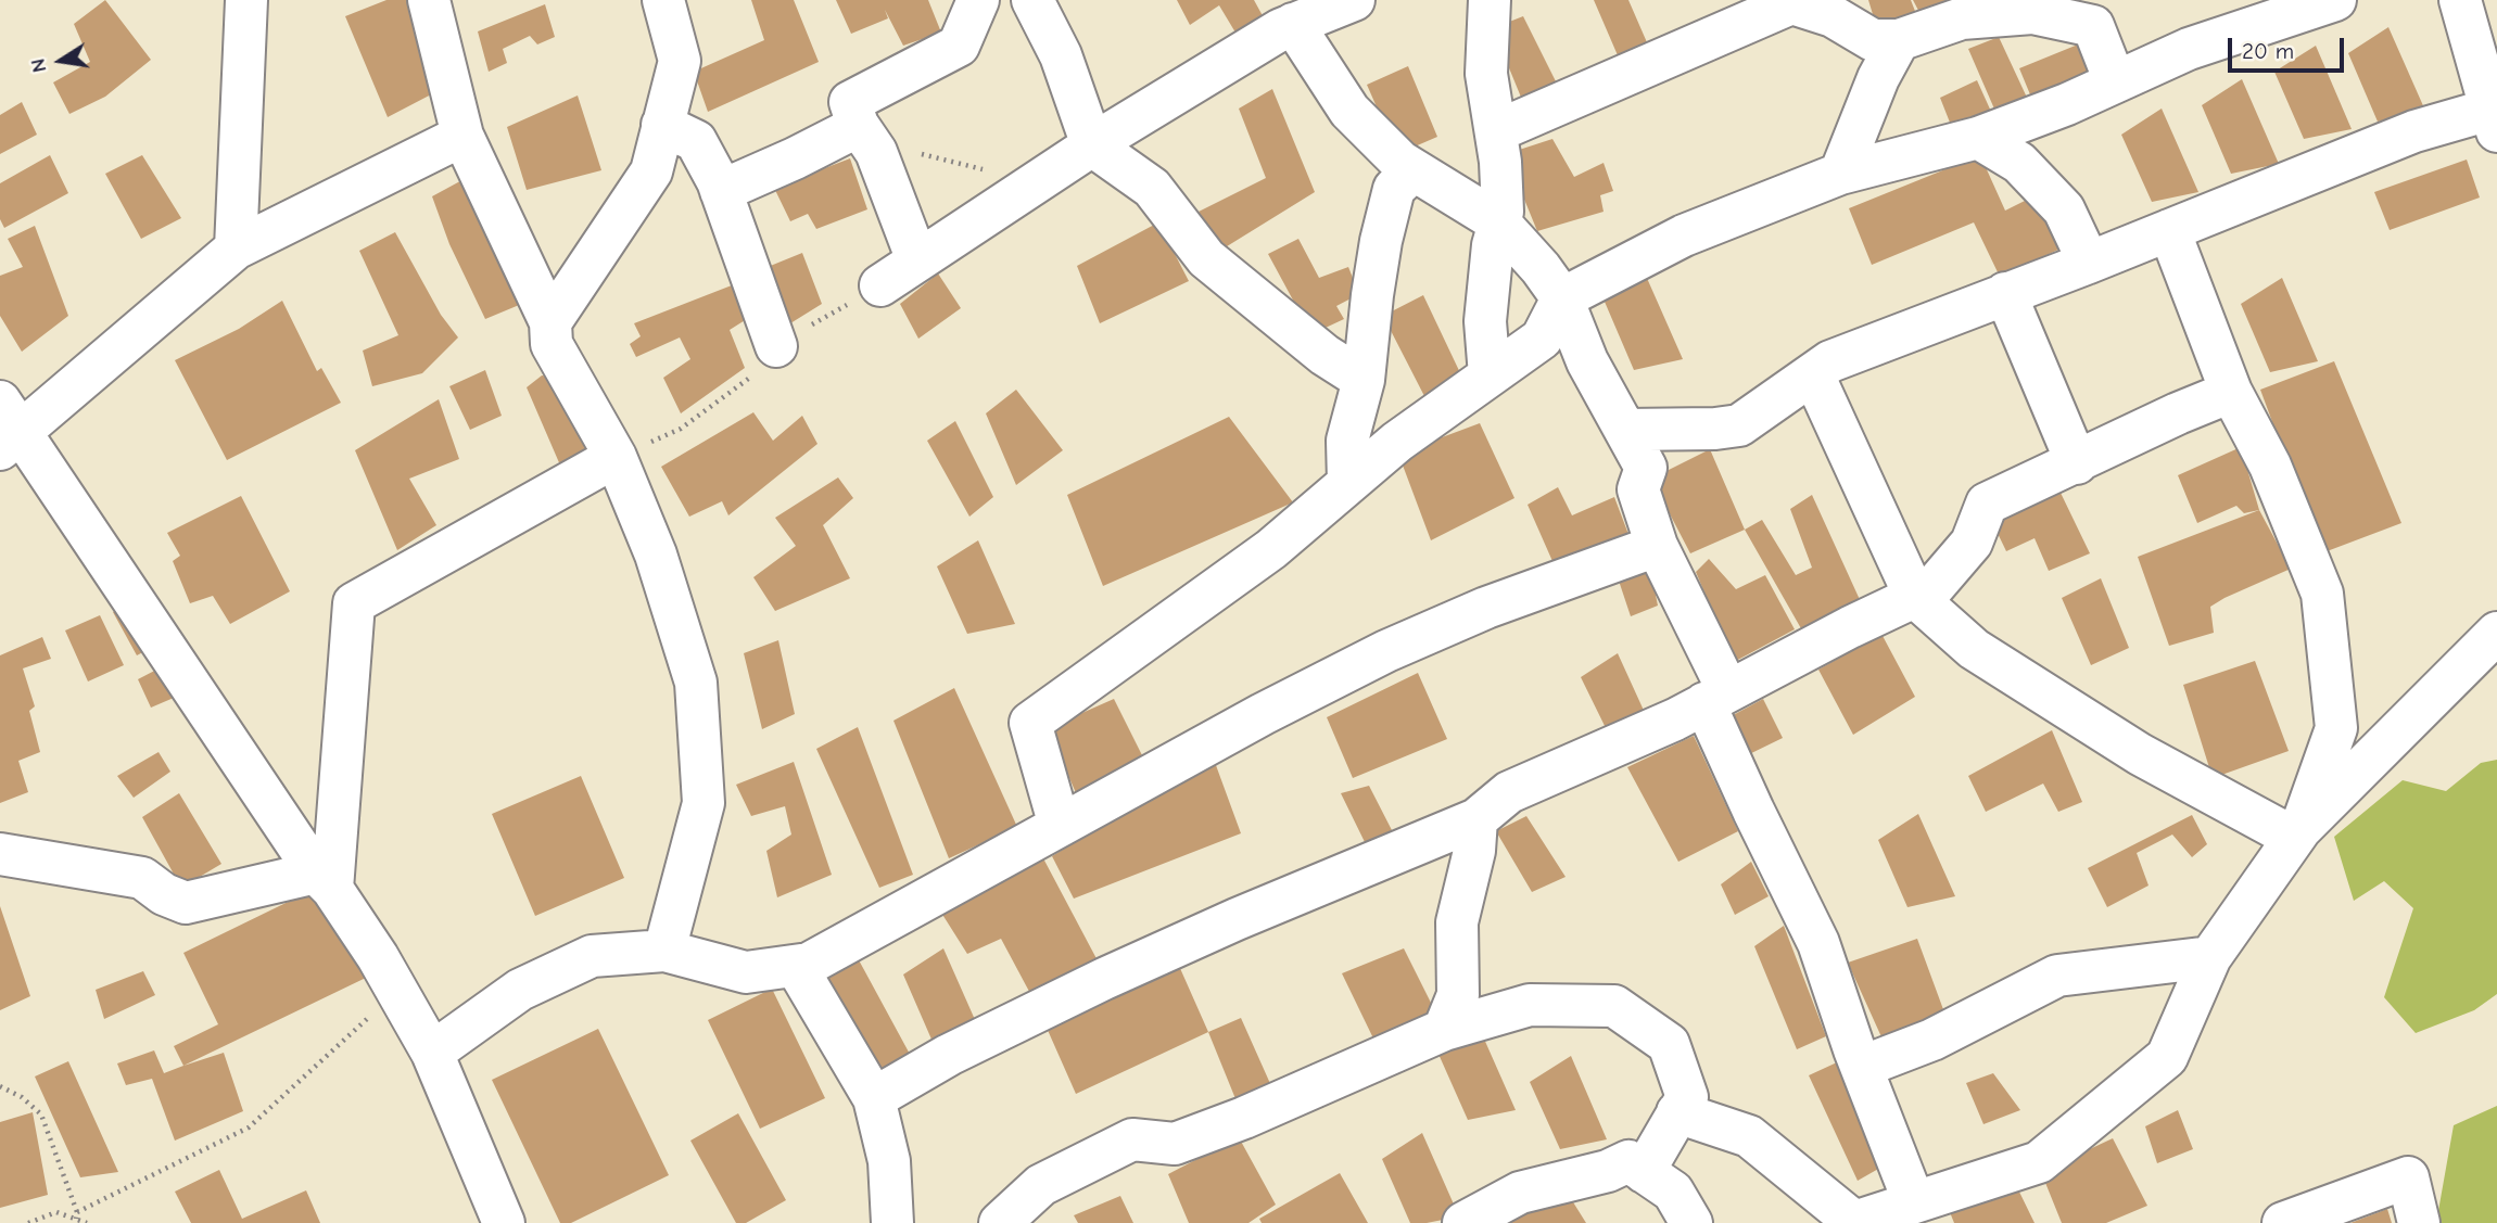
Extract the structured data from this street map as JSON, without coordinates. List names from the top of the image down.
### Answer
{
  "scale_bar": "20 m",
  "north": "left"
}
